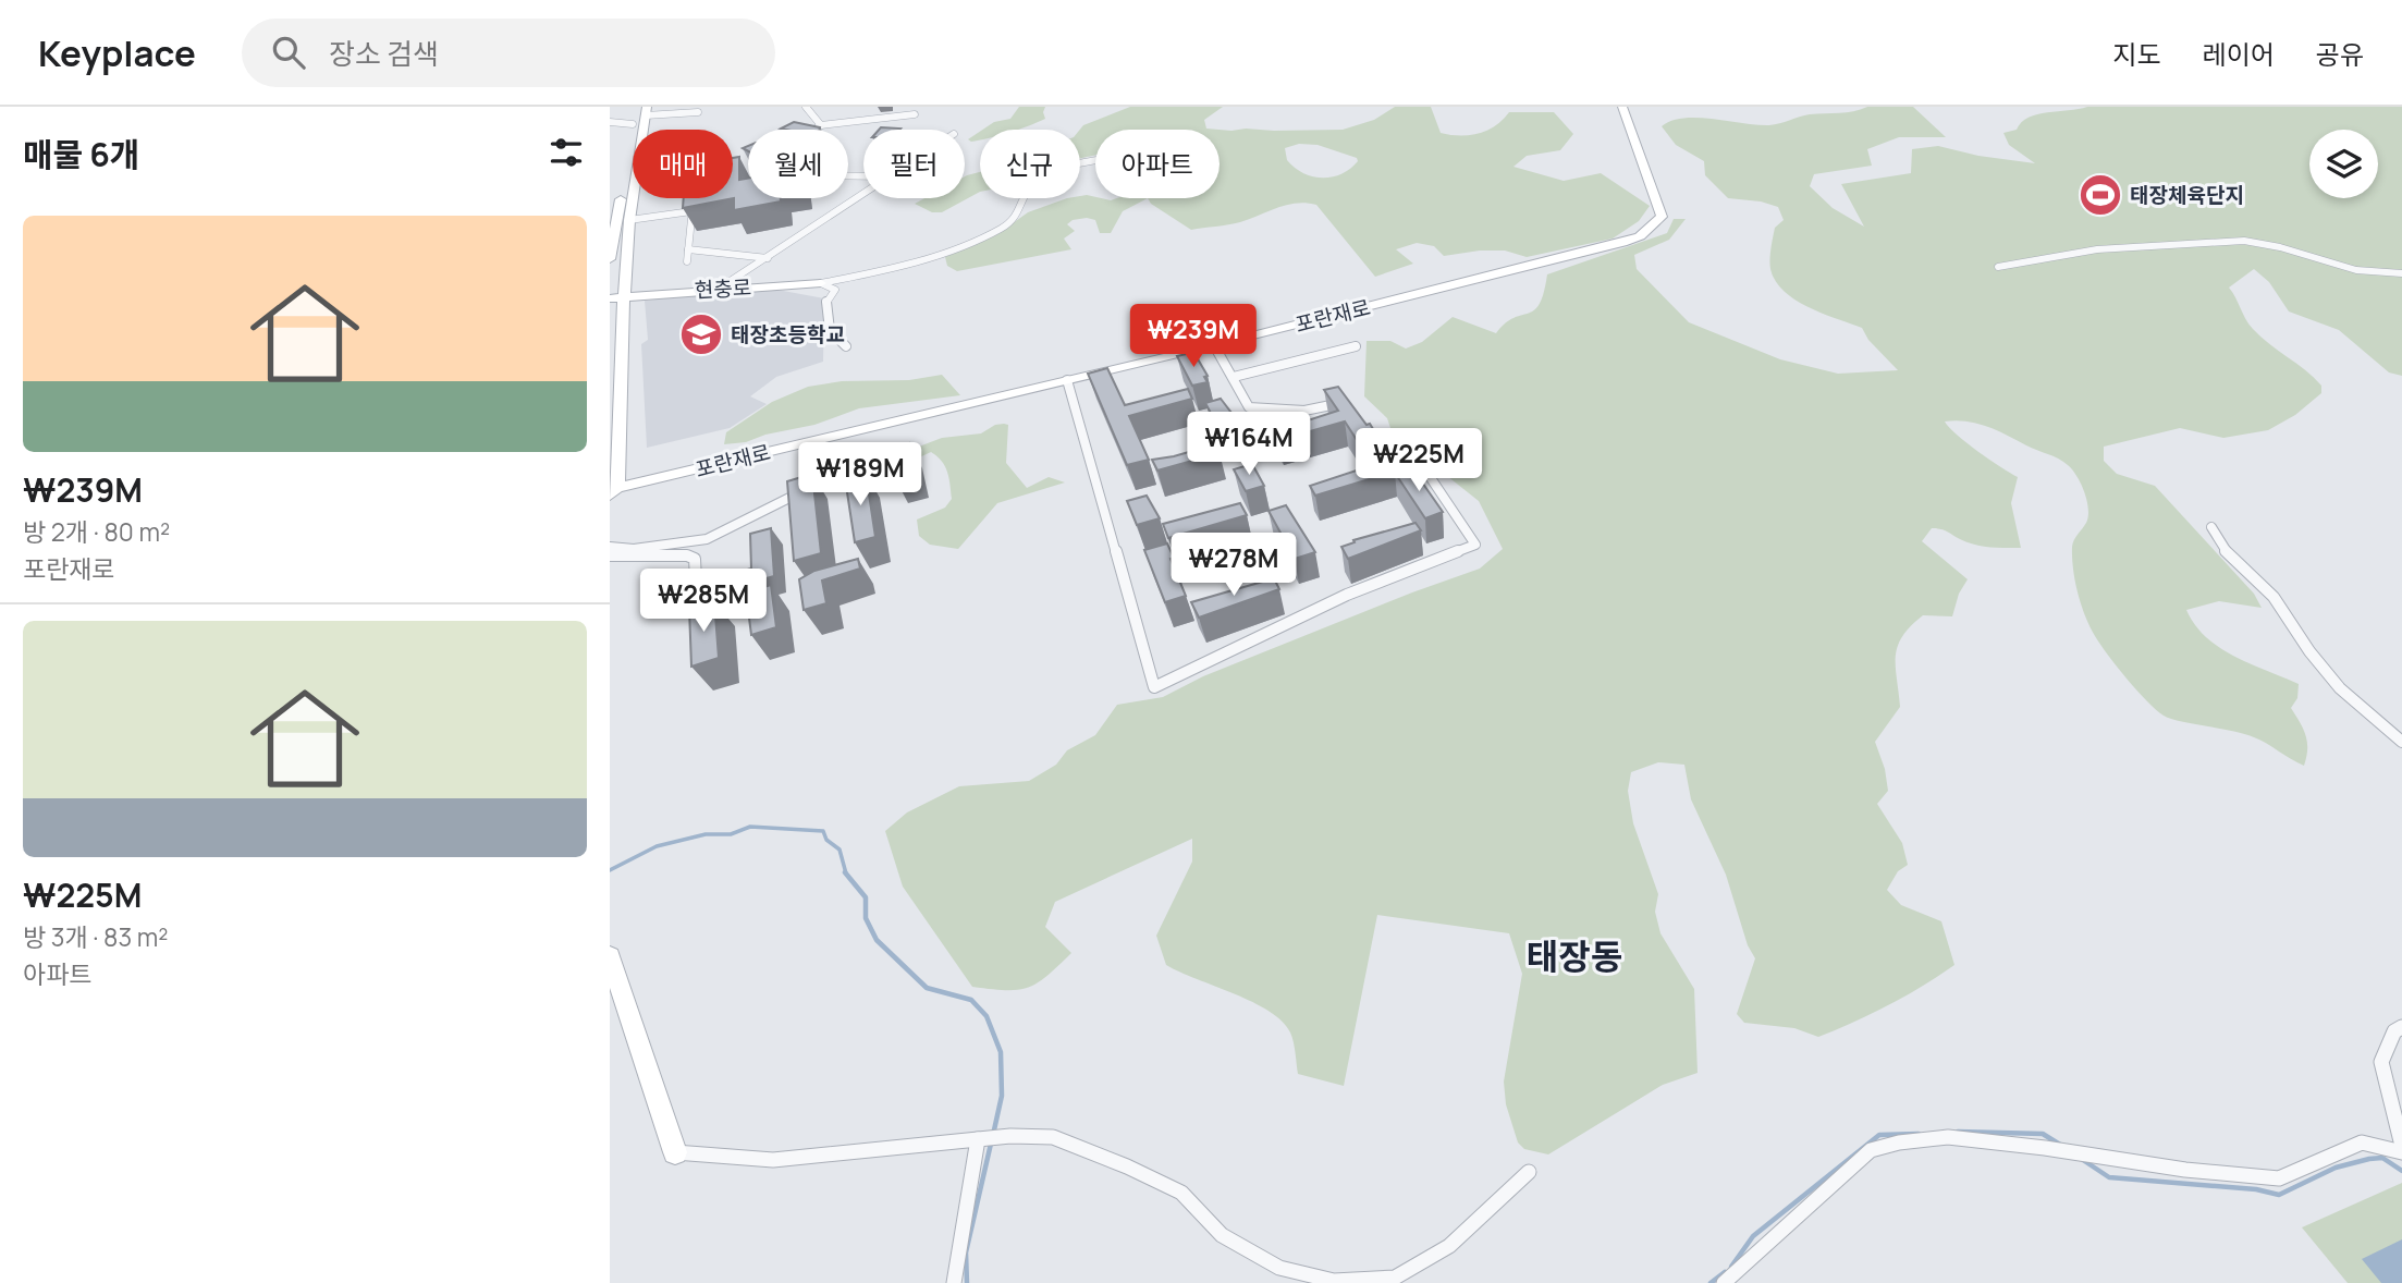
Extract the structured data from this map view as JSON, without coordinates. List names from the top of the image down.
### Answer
{
  "streets": {
    "street": ["현충로", "포란재로"]
  },
  "districts": ["태장동"],
  "places": {
    "sports": ["태장체육단지"],
    "school or university": ["태장초등학교"]
  },
  "page": {
    "header": "Keyplace",
    "search": "장소 검색",
    "nav": ["지도", "레이어", "공유"],
    "heading": "매물 6개",
    "chip": [
      "매매",
      "월세",
      "필터",
      "신규",
      "아파트"
    ],
    "list": [
      {
        "name": "₩239M",
        "note": "방 2개 · 80 m² · 포란재로"
      },
      {
        "name": "₩225M",
        "note": "방 3개 · 83 m² · 아파트"
      }
    ],
    "price": [
      "₩239M",
      "₩164M",
      "₩225M",
      "₩189M",
      "₩278M",
      "₩285M"
    ]
  }
}
